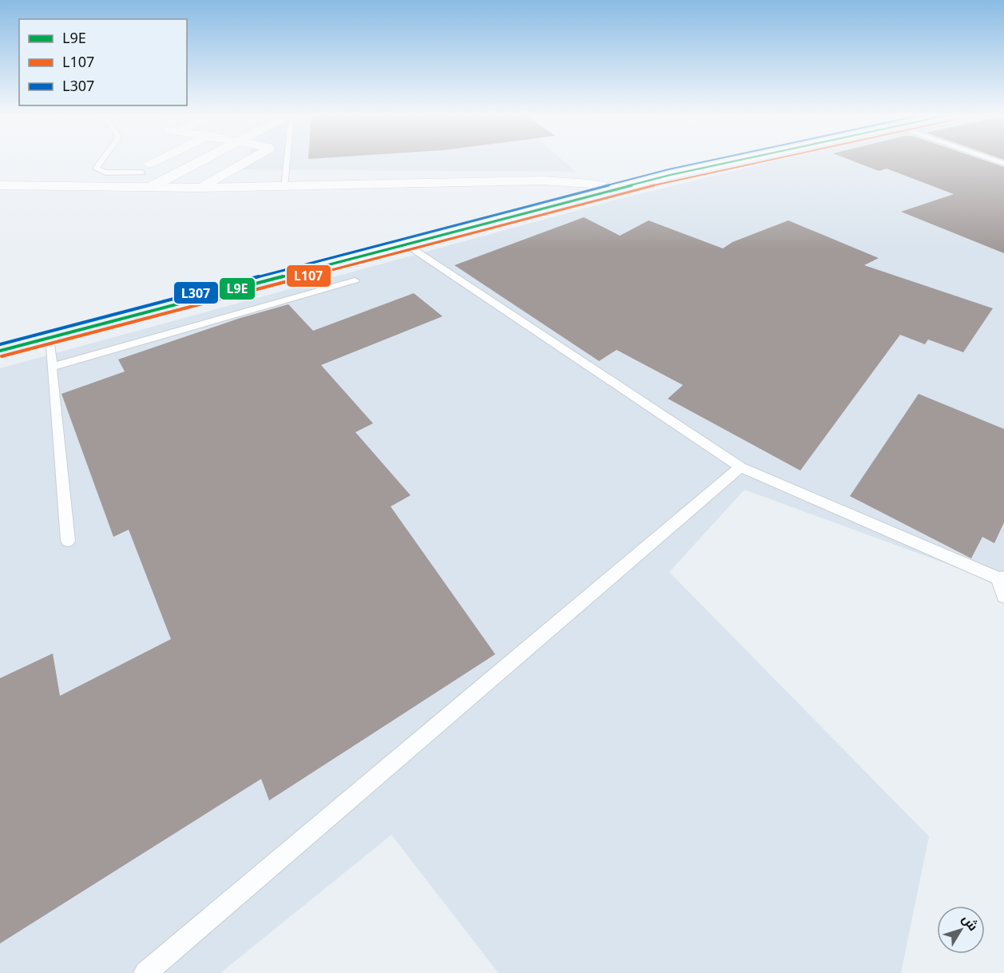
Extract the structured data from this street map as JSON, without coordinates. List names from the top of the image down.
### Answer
{
  "lines": ["transit line L9E", "transit line L107", "transit line L307"],
  "legend": ["L9E", "L107", "L307"],
  "north": "top right"
}
